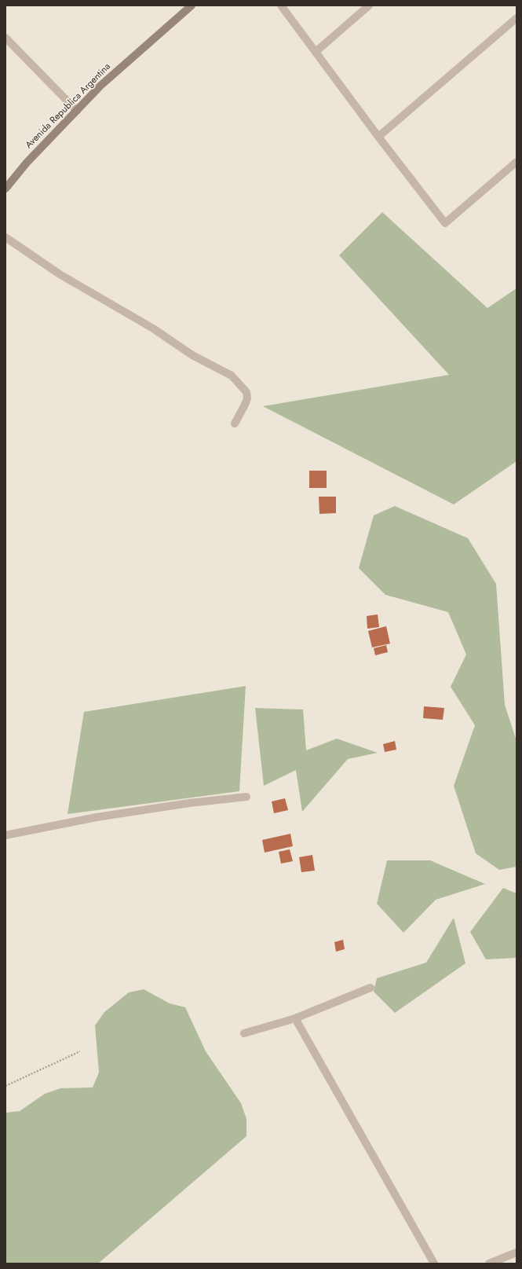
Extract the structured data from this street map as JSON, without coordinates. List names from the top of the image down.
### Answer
{
  "streets": {
    "street": ["Avenida Republica Argentina"]
  }
}
